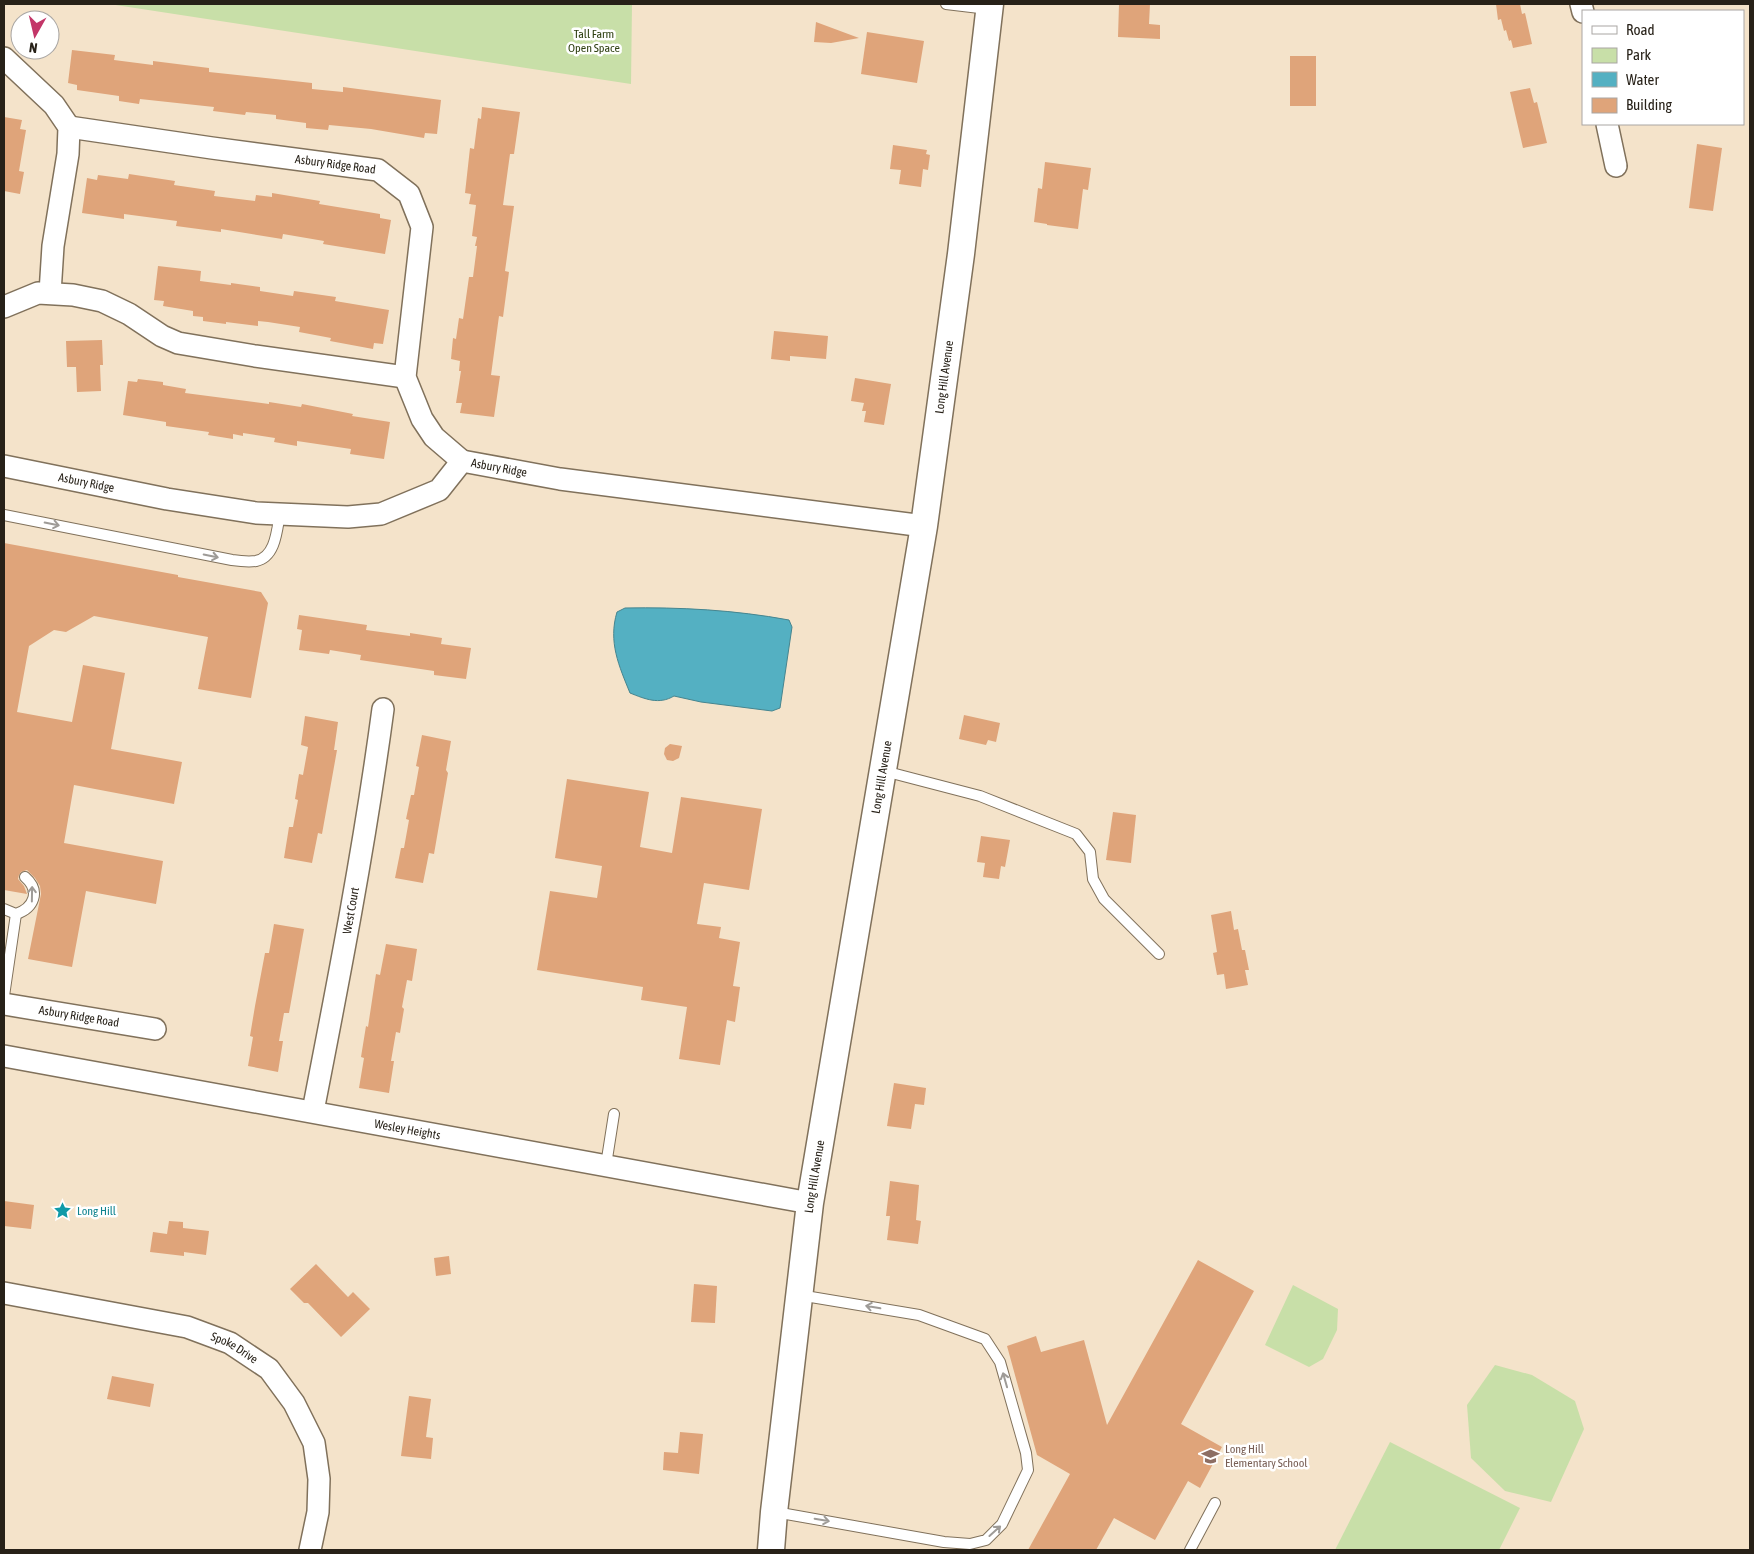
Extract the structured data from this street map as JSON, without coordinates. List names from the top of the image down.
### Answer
{
  "streets": {
    "street": [
      "Asbury Ridge Road",
      "Long Hill Avenue",
      "Asbury Ridge",
      "West Court",
      "Wesley Heights",
      "Spoke Drive"
    ]
  },
  "crossings": [
    ["Asbury Ridge Road", "Asbury Ridge"],
    ["Long Hill Avenue", "Asbury Ridge"],
    ["Long Hill Avenue", "Wesley Heights"],
    ["West Court", "Wesley Heights"]
  ],
  "parks": ["Tall Farm Open Space"],
  "places": {
    "place": ["Long Hill"],
    "school or university": ["Long Hill Elementary School"]
  },
  "legend": [
    "Road",
    "Park",
    "Water",
    "Building"
  ],
  "north": "bottom"
}
